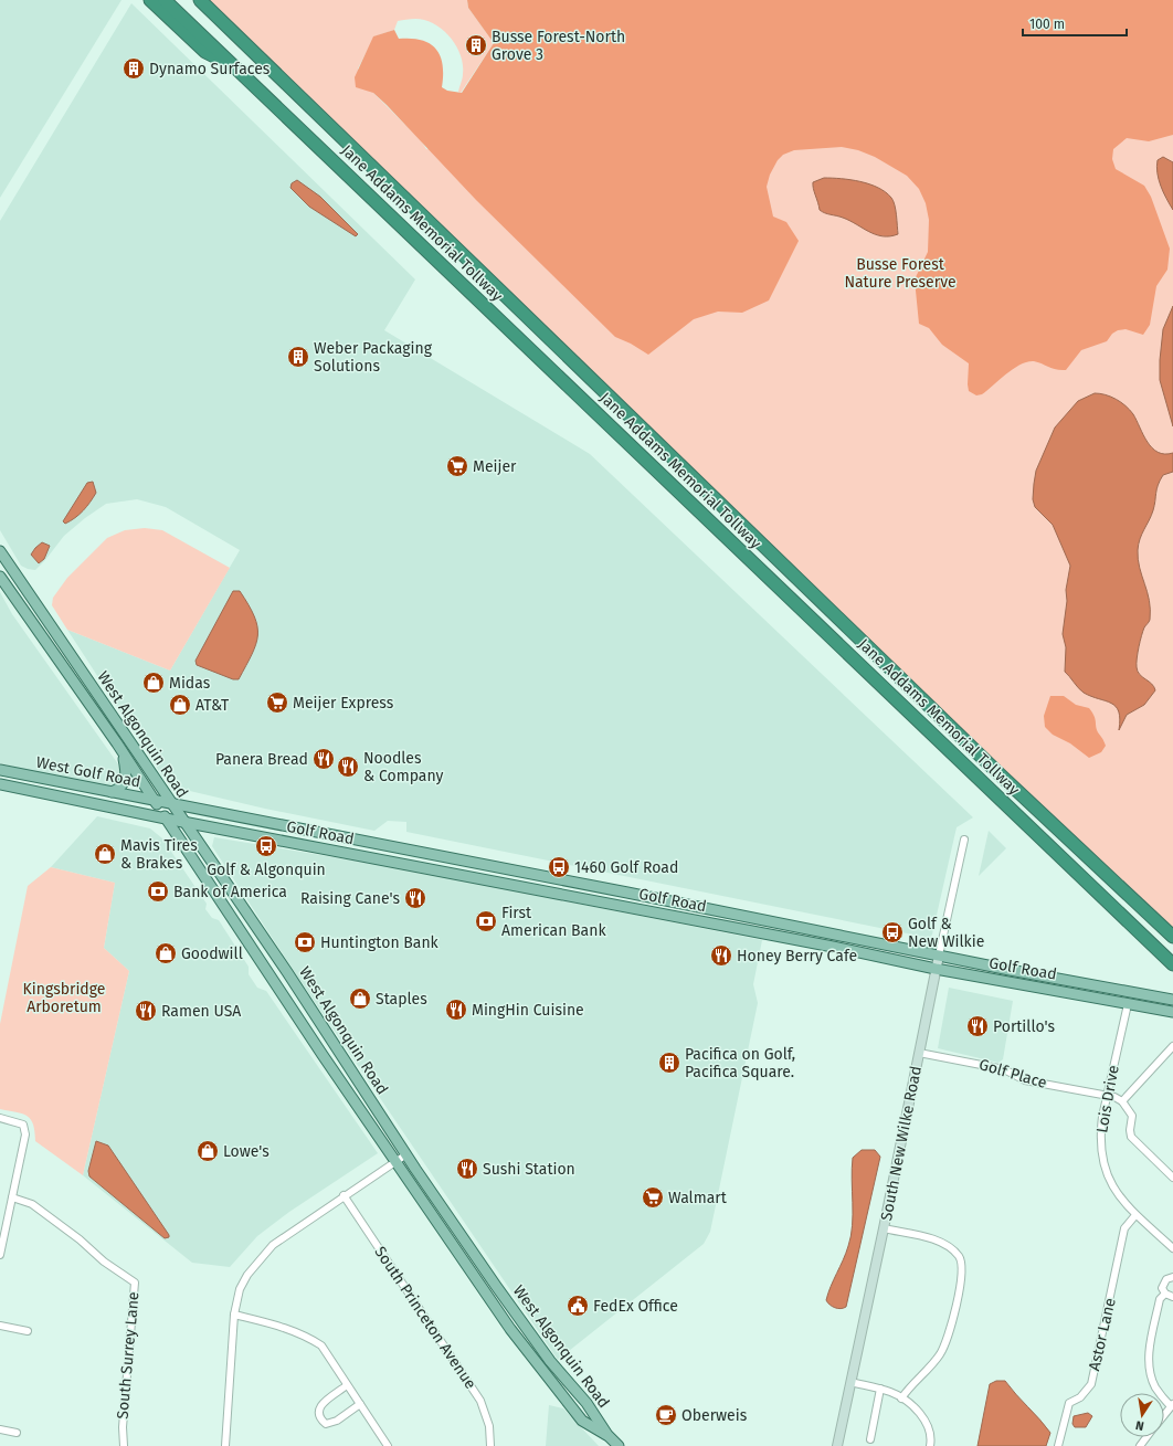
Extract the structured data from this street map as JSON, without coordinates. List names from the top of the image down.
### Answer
{
  "streets": {
    "highway": ["Jane Addams Memorial Tollway"],
    "main road": [
      "West Algonquin Road",
      "West Golf Road",
      "Golf Road",
      "South New Wilke Road"
    ],
    "street": [
      "Golf Place",
      "Lois Drive",
      "South Princeton Avenue",
      "Astor Lane",
      "South Surrey Lane"
    ]
  },
  "crossings": [
    ["West Algonquin Road", "West Golf Road"],
    ["West Algonquin Road", "Golf Road"],
    ["West Golf Road", "Golf Road"],
    ["Golf Road", "Lois Drive"],
    ["Golf Road", "South New Wilke Road"],
    ["Golf Place", "Lois Drive"],
    ["Golf Place", "South New Wilke Road"],
    ["Lois Drive", "Astor Lane"]
  ],
  "parks": ["Busse Forest Nature Preserve", "Kingsbridge Arboretum"],
  "places": {
    "building": [
      "Busse Forest-North Grove 3",
      "Dynamo Surfaces",
      "Weber Packaging Solutions",
      "Pacifica on Golf, Pacifica Square."
    ],
    "supermarket": ["Meijer", "Meijer Express", "Walmart"],
    "shop": [
      "Midas",
      "AT&T",
      "Mavis Tires & Brakes",
      "Goodwill",
      "Staples",
      "Lowe's"
    ],
    "restaurant": [
      "Panera Bread",
      "Noodles & Company",
      "Raising Cane's",
      "Honey Berry Cafe",
      "MingHin Cuisine",
      "Ramen USA",
      "Portillo's",
      "Sushi Station"
    ],
    "bus stop": ["Golf & Algonquin", "1460 Golf Road", "Golf & New Wilkie"],
    "bank": ["Bank of America", "First American Bank", "Huntington Bank"],
    "public building": ["FedEx Office"],
    "cafe": ["Oberweis"]
  },
  "scale_bar": "100 m",
  "north": "bottom"
}
